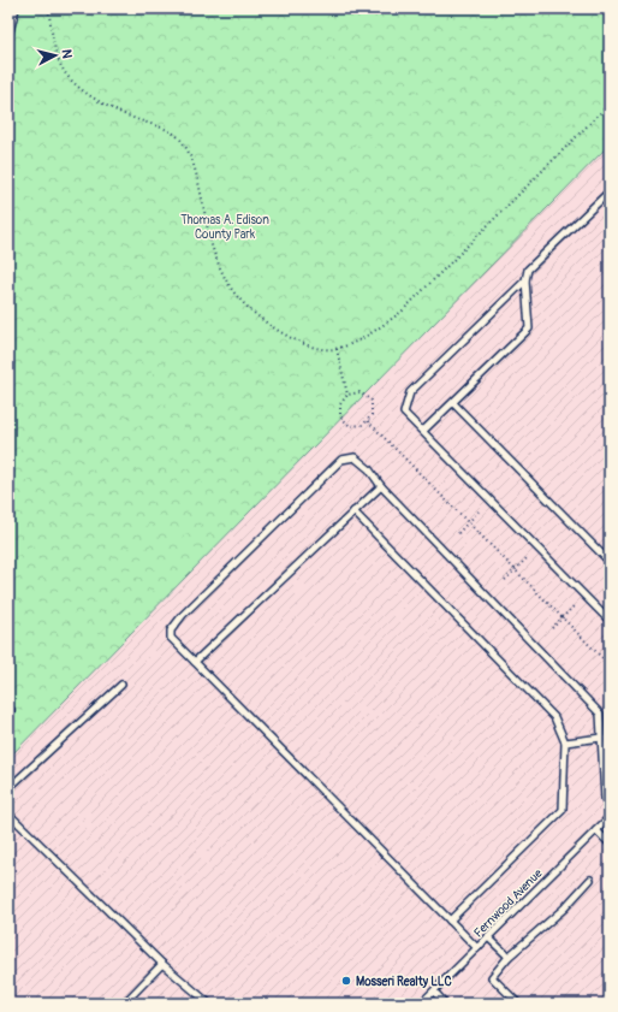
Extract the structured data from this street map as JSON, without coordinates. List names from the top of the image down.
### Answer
{
  "streets": {
    "lane": ["Fernwood Avenue"]
  },
  "parks": ["Thomas A. Edison County Park"],
  "places": ["Mosseri Realty LLC"],
  "north": "right"
}
